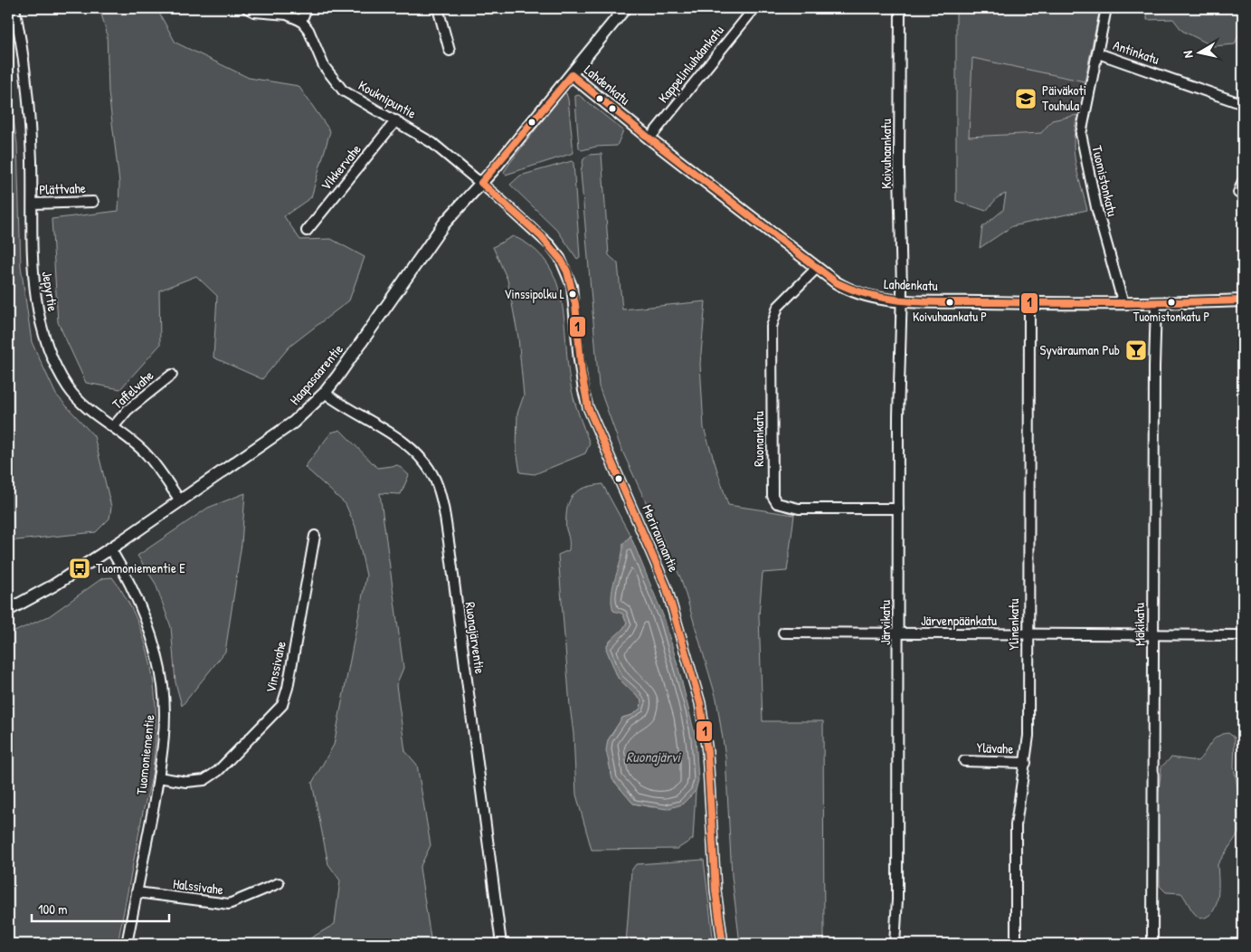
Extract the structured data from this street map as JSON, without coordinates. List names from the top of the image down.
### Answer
{
  "streets": {
    "main road": ["Lahdenkatu", "Haapasaarentie"],
    "street": [
      "Antinkatu",
      "Kappelinluhdankatu",
      "Kouknipuntie",
      "Koivuhaankatu",
      "Vikkervahe",
      "Tuomistonkatu",
      "Plättvahe",
      "Jepyrtie",
      "Taffelvahe",
      "Ruonankatu",
      "Meriraumantie",
      "Järvenpäänkatu",
      "Järvikatu",
      "Ylinenkatu",
      "Mäkikatu",
      "Ruonajärventie",
      "Vinssivahe",
      "Ylävahe",
      "Tuomoniementie",
      "Halssivahe"
    ]
  },
  "crossings": [
    ["Antinkatu", "Tuomistonkatu"],
    ["Kappelinluhdankatu", "Lahdenkatu"],
    ["Lahdenkatu", "Koivuhaankatu"],
    ["Lahdenkatu", "Tuomistonkatu"],
    ["Lahdenkatu", "Haapasaarentie"],
    ["Lahdenkatu", "Ruonankatu"],
    ["Lahdenkatu", "Järvikatu"],
    ["Lahdenkatu", "Ylinenkatu"],
    ["Lahdenkatu", "Mäkikatu"],
    ["Kouknipuntie", "Vikkervahe"],
    ["Kouknipuntie", "Haapasaarentie"],
    ["Kouknipuntie", "Meriraumantie"],
    ["Koivuhaankatu", "Järvikatu"],
    ["Plättvahe", "Jepyrtie"],
    ["Jepyrtie", "Haapasaarentie"],
    ["Jepyrtie", "Taffelvahe"],
    ["Haapasaarentie", "Meriraumantie"],
    ["Haapasaarentie", "Ruonajärventie"],
    ["Haapasaarentie", "Tuomoniementie"],
    ["Ruonankatu", "Järvikatu"],
    ["Järvenpäänkatu", "Järvikatu"],
    ["Järvenpäänkatu", "Ylinenkatu"],
    ["Järvenpäänkatu", "Mäkikatu"],
    ["Ylinenkatu", "Ylävahe"],
    ["Vinssivahe", "Tuomoniementie"],
    ["Tuomoniementie", "Halssivahe"]
  ],
  "water": ["Ruonajärvi"],
  "places": {
    "school or university": ["Päiväkoti Touhula"],
    "other": ["Vinssipolku L", "Koivuhaankatu P", "Tuomistonkatu P"],
    "bar": ["Syvärauman Pub"],
    "bus stop": ["Tuomoniementie E"]
  },
  "lines": ["transit line 1"],
  "scale_bar": "100 m",
  "north": "left"
}
